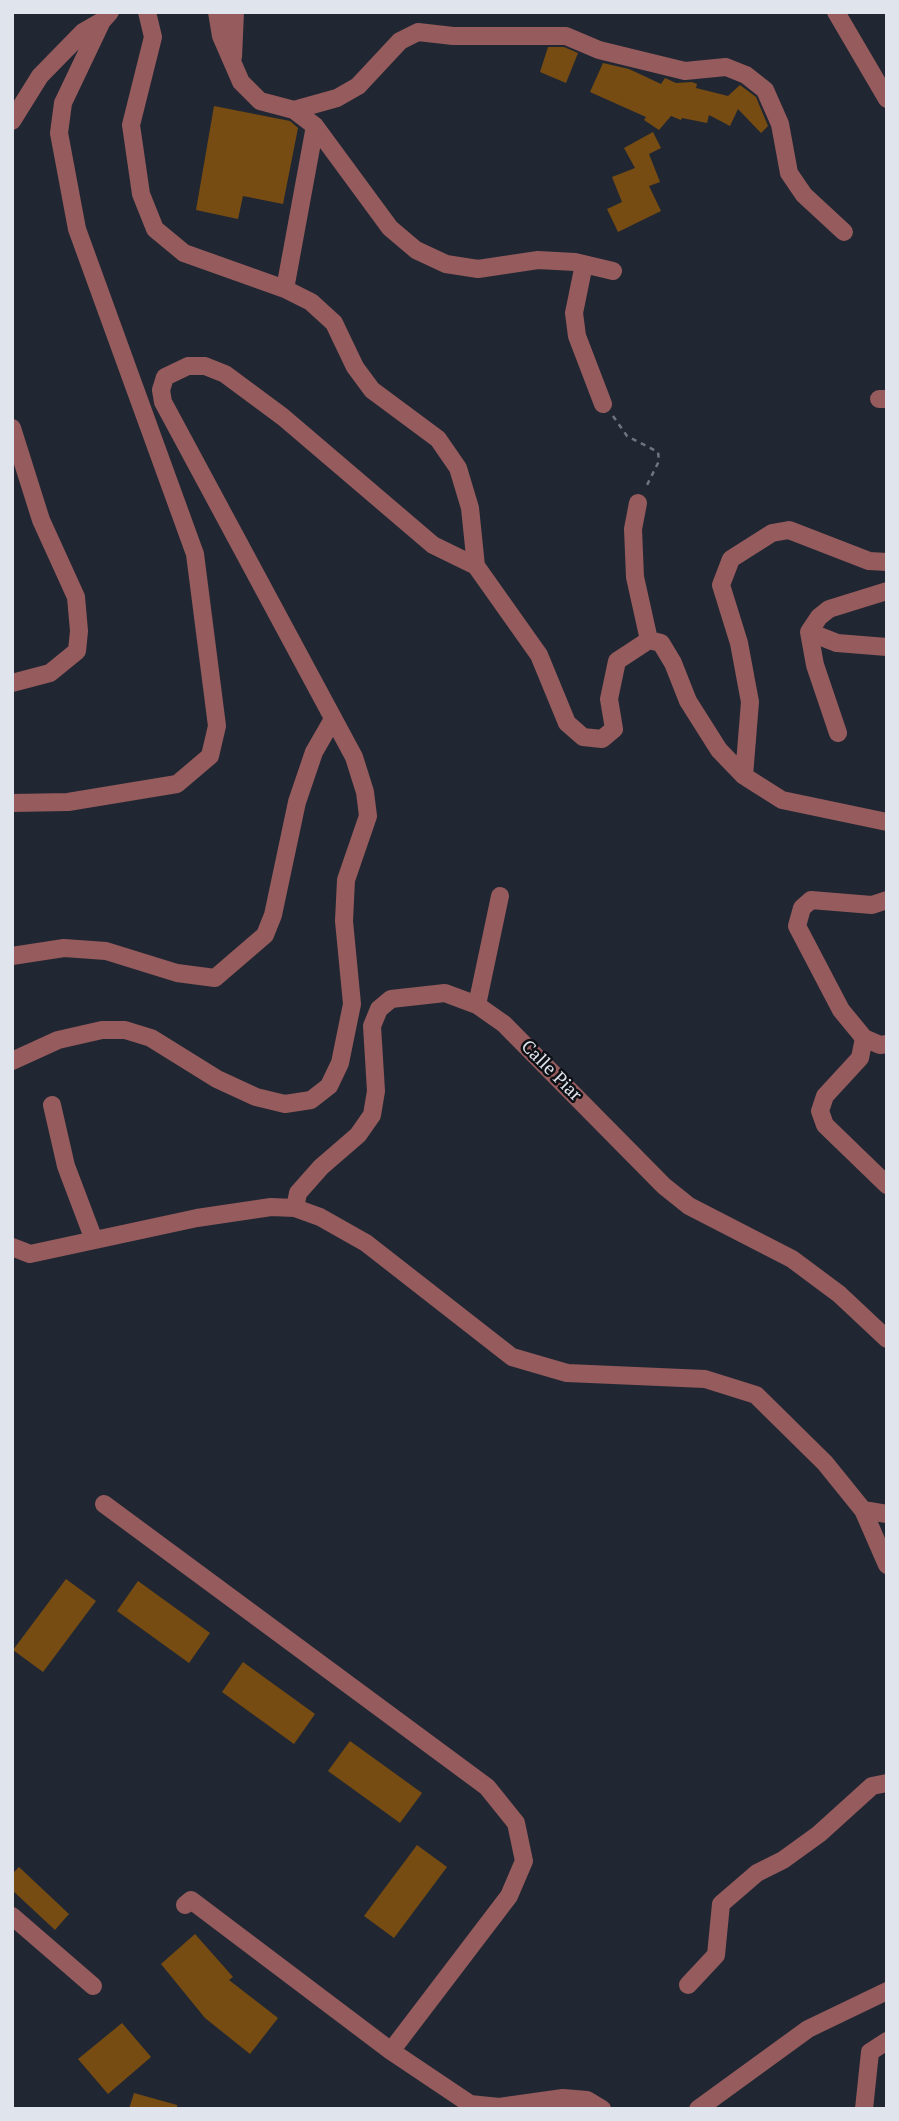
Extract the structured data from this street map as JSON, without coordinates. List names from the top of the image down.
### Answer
{
  "streets": {
    "street": ["Calle Piar"]
  }
}
